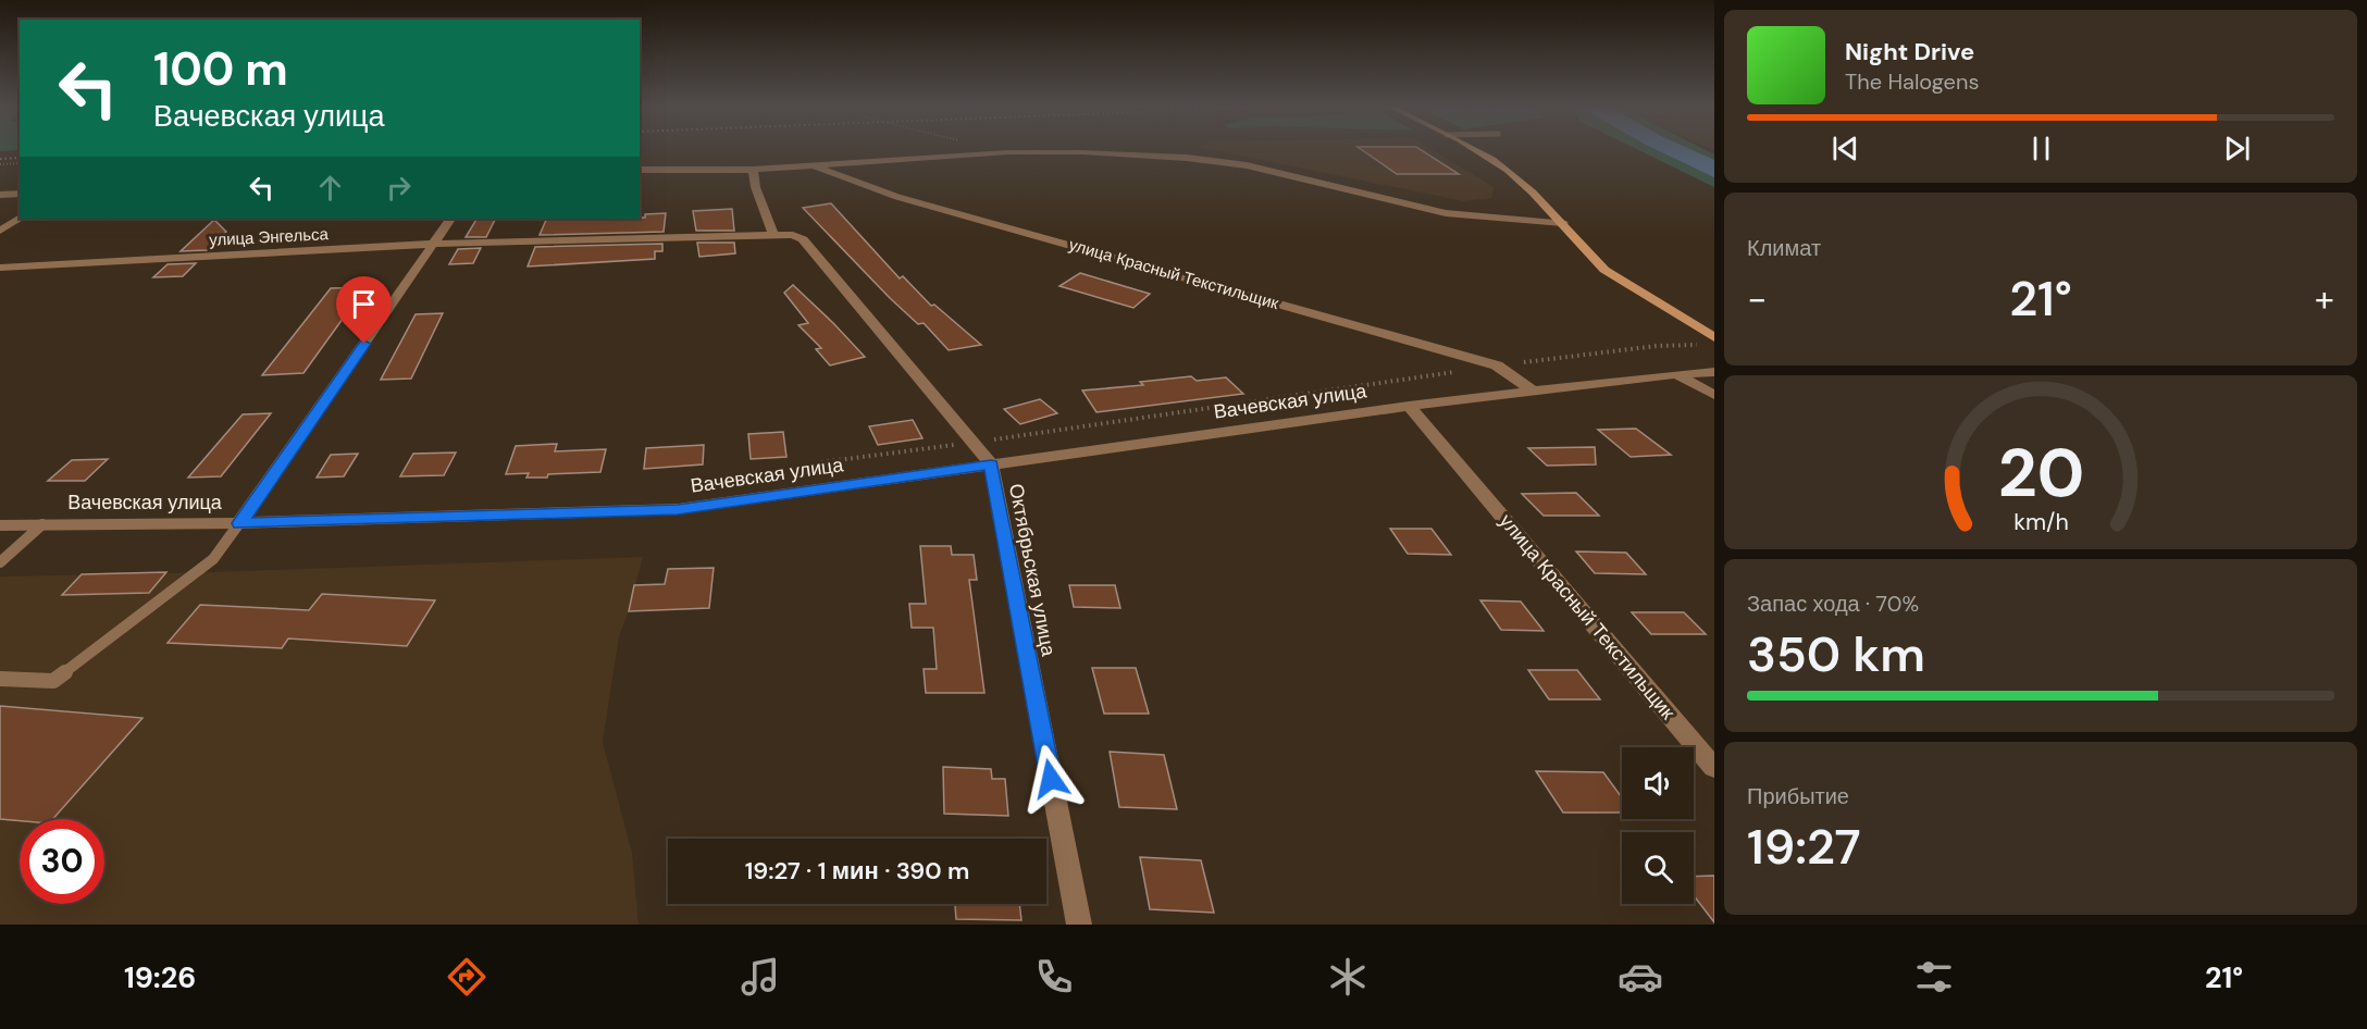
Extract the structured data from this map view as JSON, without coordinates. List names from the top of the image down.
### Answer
{
  "streets": {
    "street": [
      "улица Энгельса",
      "улица Красный Текстильщик",
      "Вачевская улица",
      "Октябрьская улица"
    ]
  },
  "crossings": [
    ["улица Энгельса", "Октябрьская улица"],
    ["улица Красный Текстильщик", "Вачевская улица"],
    ["Вачевская улица", "Октябрьская улица"]
  ],
  "page": {
    "turn": ["100 m", "Вачевская улица"],
    "song": ["Night Drive", "The Halogens"],
    "tile": [
      "Климат",
      ["Запас хода · 70%", "350 km"],
      ["Прибытие", "19:27"]
    ],
    "heat": ["−", "21°", "+"],
    "limit": "30",
    "trip": "19:27 · 1 мин · 390 m",
    "tabs": ["19:26", "21°"],
    "gauge": ["20", "km/h"]
  }
}
